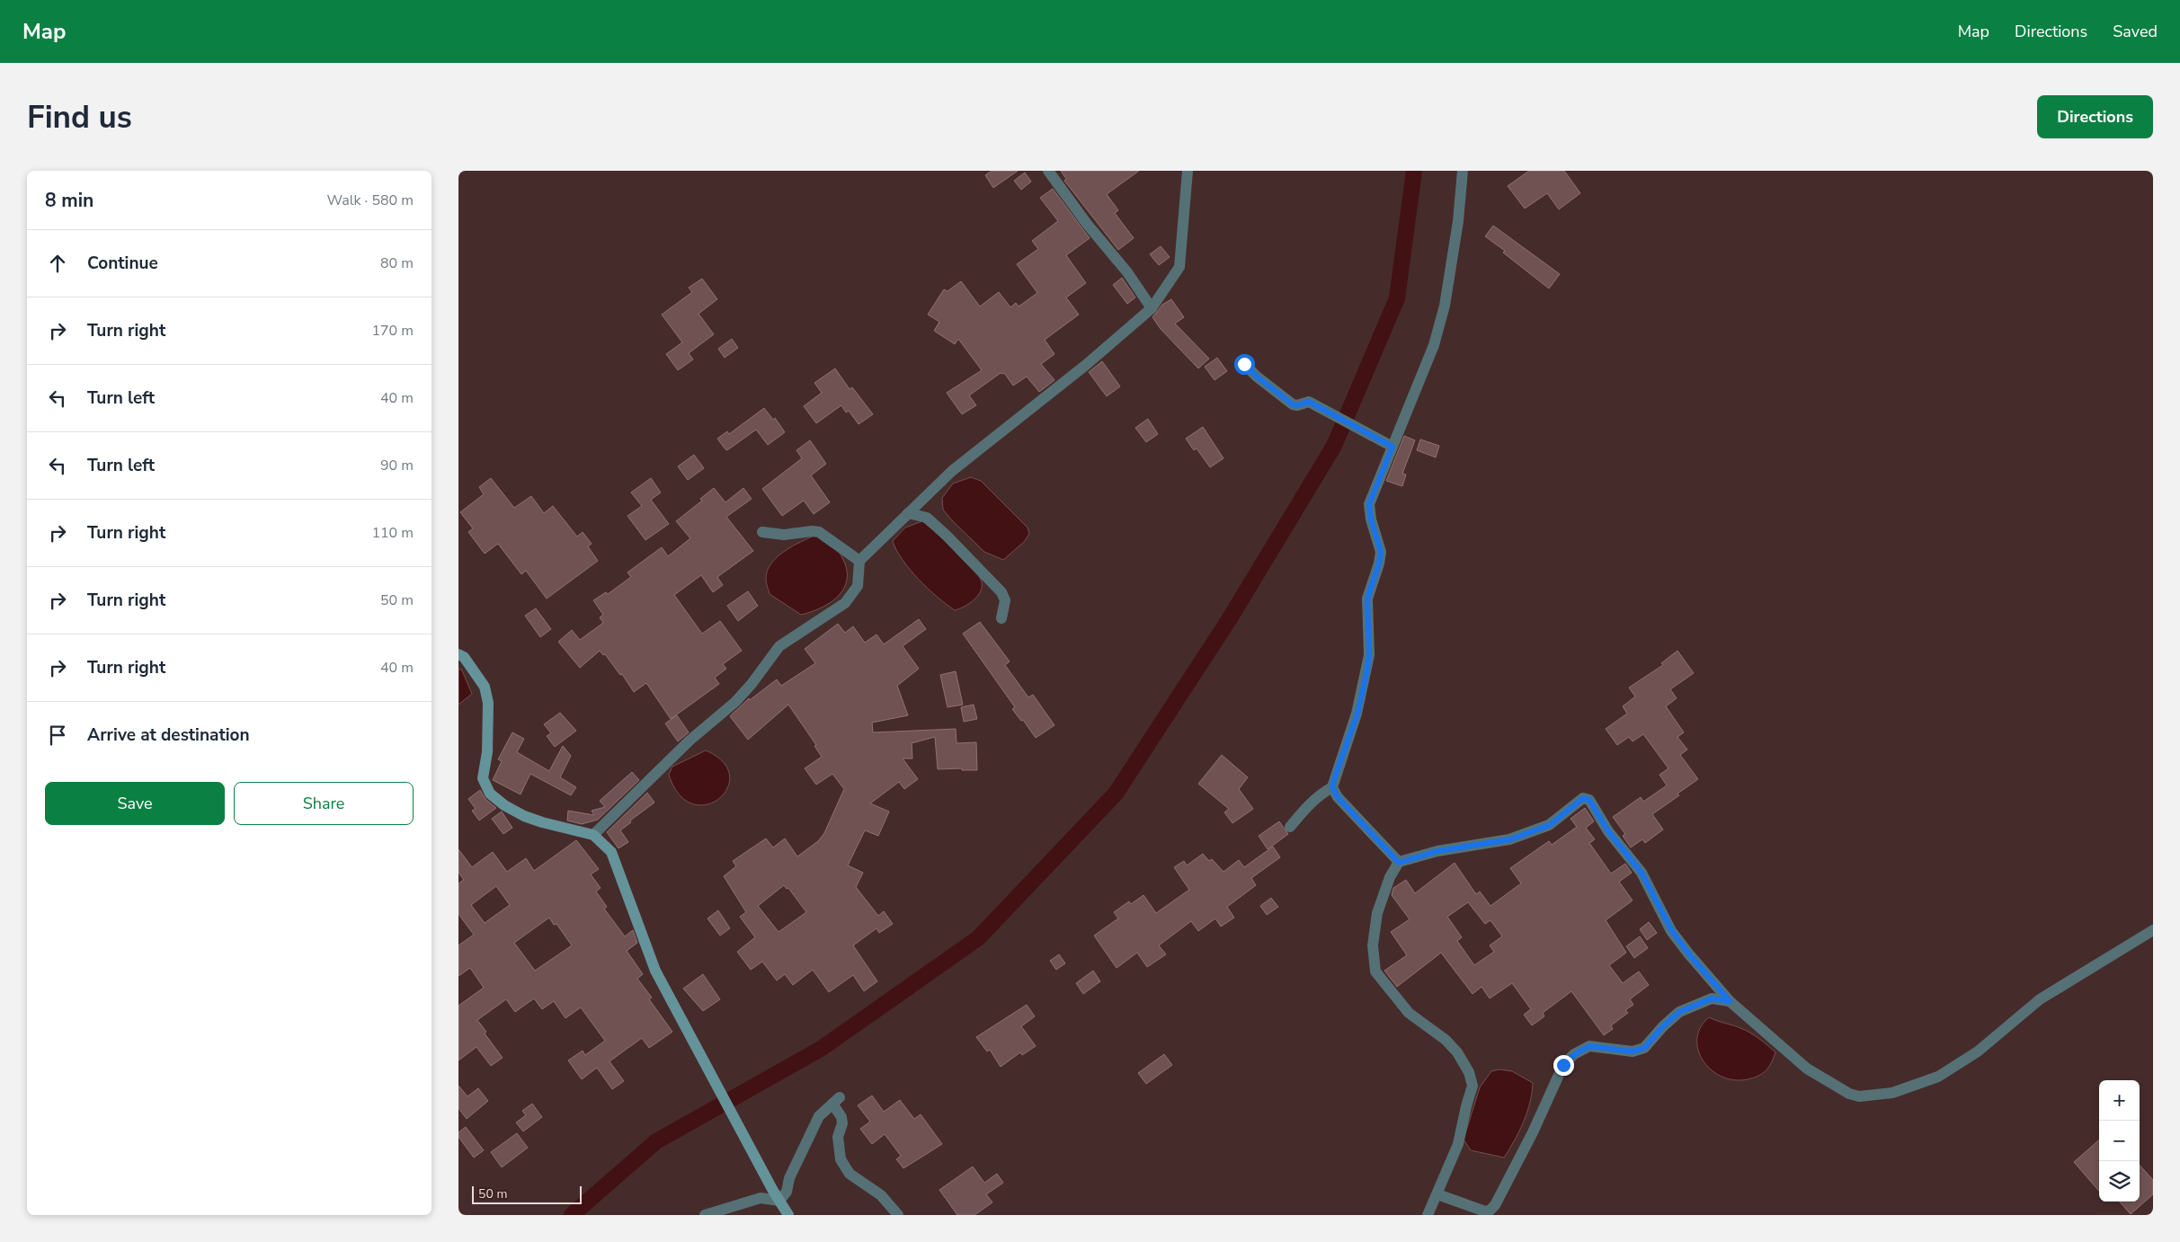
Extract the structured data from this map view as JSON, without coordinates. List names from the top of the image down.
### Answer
{
  "scale_bar": "50 m",
  "page": {
    "header": "Map",
    "nav": ["Map", "Directions", "Saved"],
    "buttons": [
      "Directions",
      ["Save", "Share"]
    ],
    "title": "Find us",
    "heading": ["8 min", "Walk · 580 m"],
    "list": [
      ["Continue", "80 m"],
      ["Turn right", "170 m"],
      ["Turn left", "40 m"],
      ["Turn left", "90 m"],
      ["Turn right", "110 m"],
      ["Turn right", "50 m"],
      ["Turn right", "40 m"],
      "Arrive at destination"
    ],
    "map_buttons": ["+", "−"],
    "scale": "50 m"
  }
}
